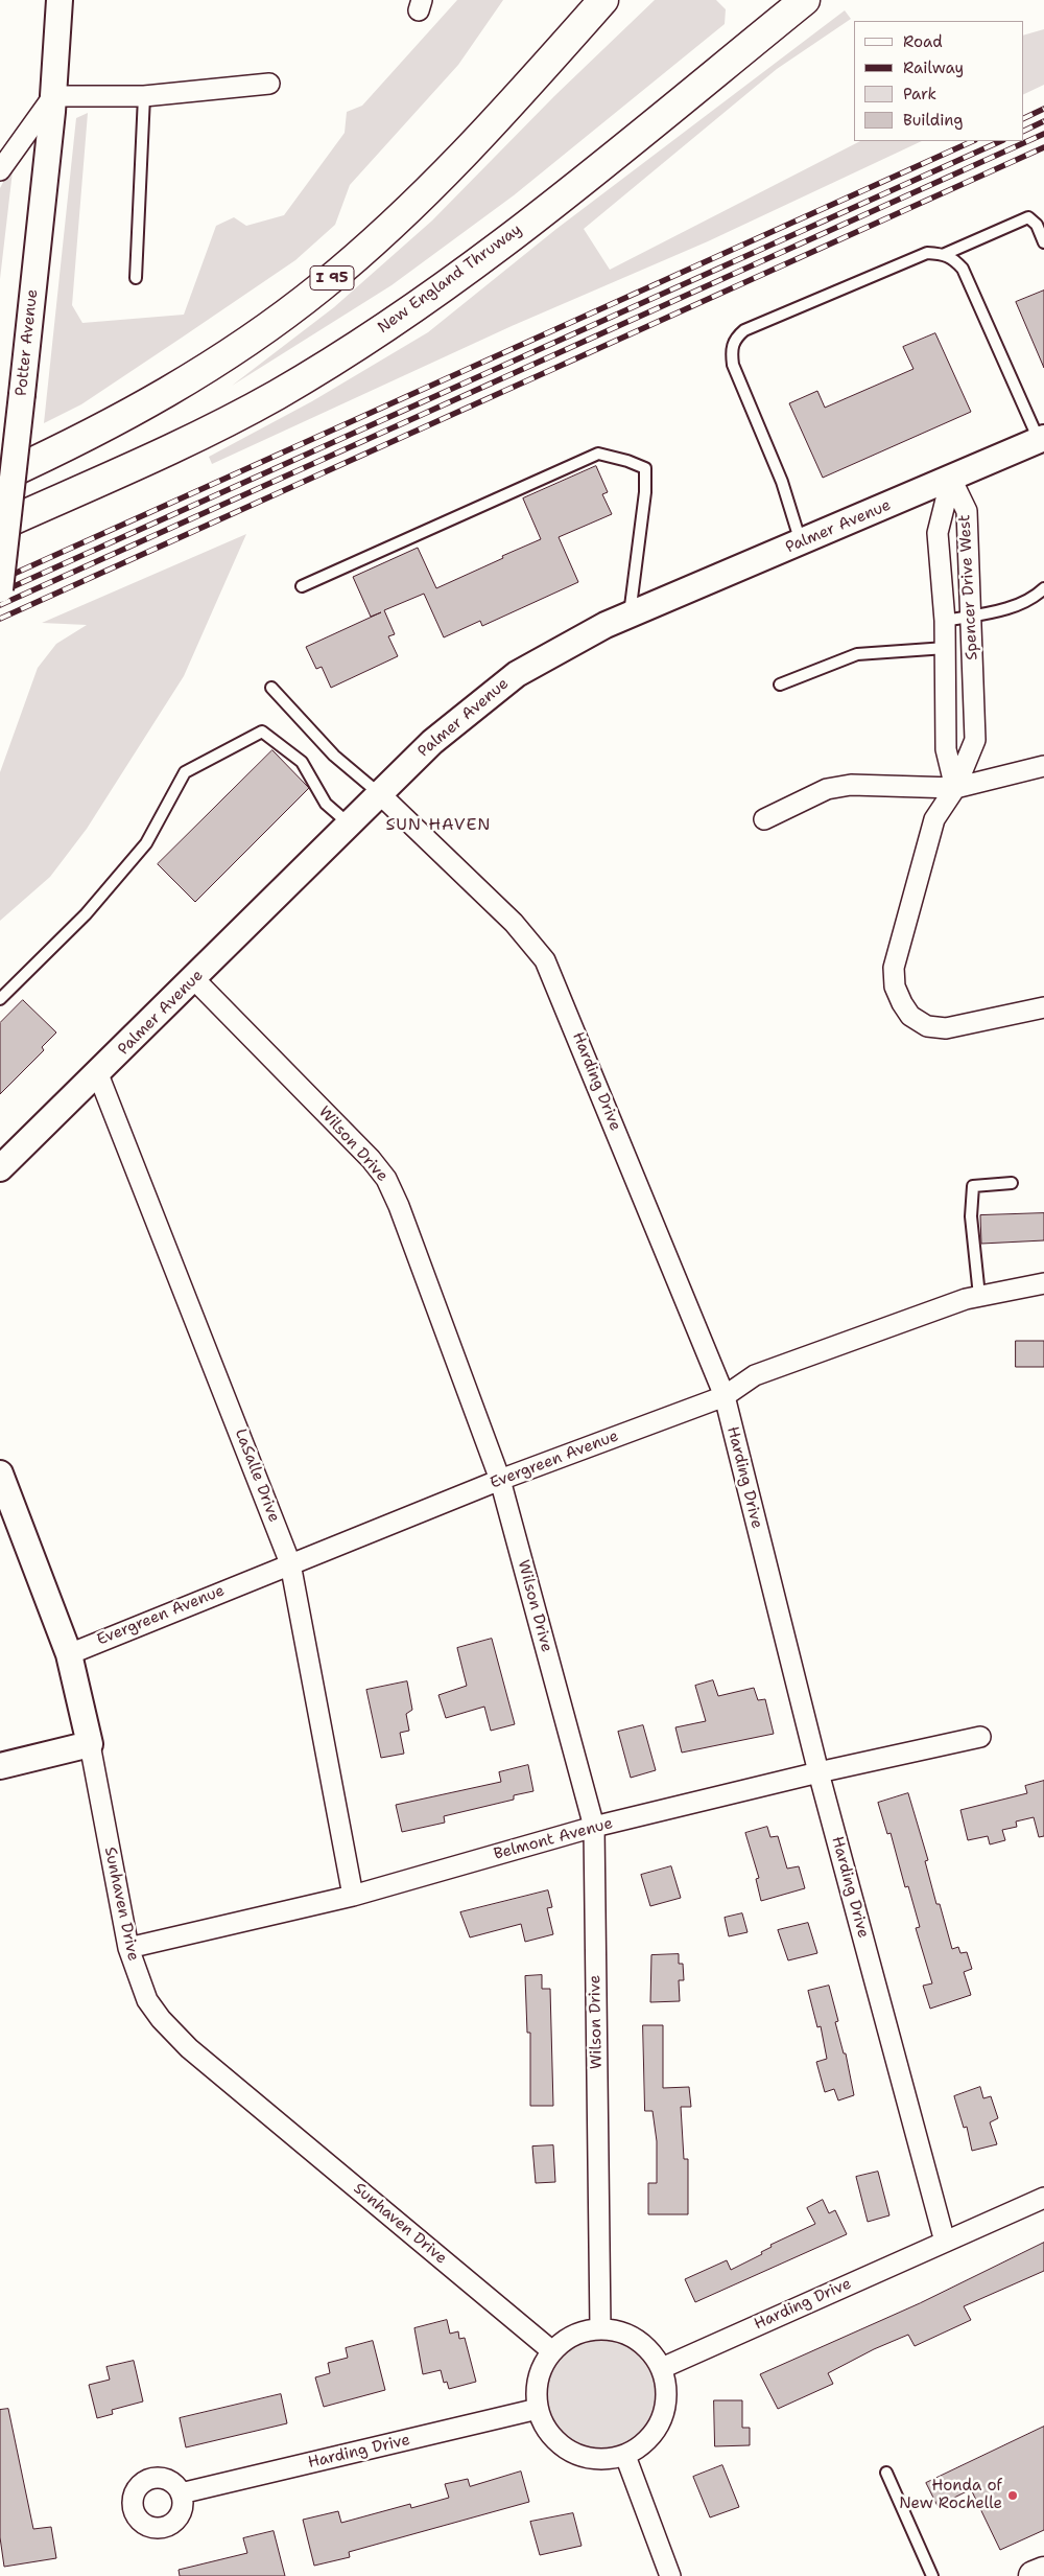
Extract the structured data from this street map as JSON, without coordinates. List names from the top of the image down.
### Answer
{
  "streets": {
    "main road": ["I 95", "New England Thruway"],
    "street": [
      "Potter Avenue",
      "Palmer Avenue",
      "Spencer Drive West",
      "Harding Drive",
      "Wilson Drive",
      "Evergreen Avenue",
      "LaSalle Drive",
      "Belmont Avenue",
      "Sunhaven Drive"
    ]
  },
  "crossings": [
    ["Palmer Avenue", "Spencer Drive West"],
    ["Palmer Avenue", "Harding Drive"],
    ["Palmer Avenue", "Wilson Drive"],
    ["Palmer Avenue", "LaSalle Drive"],
    ["Harding Drive", "Wilson Drive"],
    ["Harding Drive", "Evergreen Avenue"],
    ["Harding Drive", "Belmont Avenue"],
    ["Harding Drive", "Sunhaven Drive"],
    ["Wilson Drive", "Evergreen Avenue"],
    ["Wilson Drive", "Belmont Avenue"],
    ["Wilson Drive", "Sunhaven Drive"],
    ["Evergreen Avenue", "LaSalle Drive"],
    ["Evergreen Avenue", "Sunhaven Drive"],
    ["LaSalle Drive", "Belmont Avenue"],
    ["Belmont Avenue", "Sunhaven Drive"]
  ],
  "districts": ["SUN HAVEN"],
  "places": ["Honda of New Rochelle"],
  "legend": [
    "Road",
    "Railway",
    "Park",
    "Building"
  ]
}
